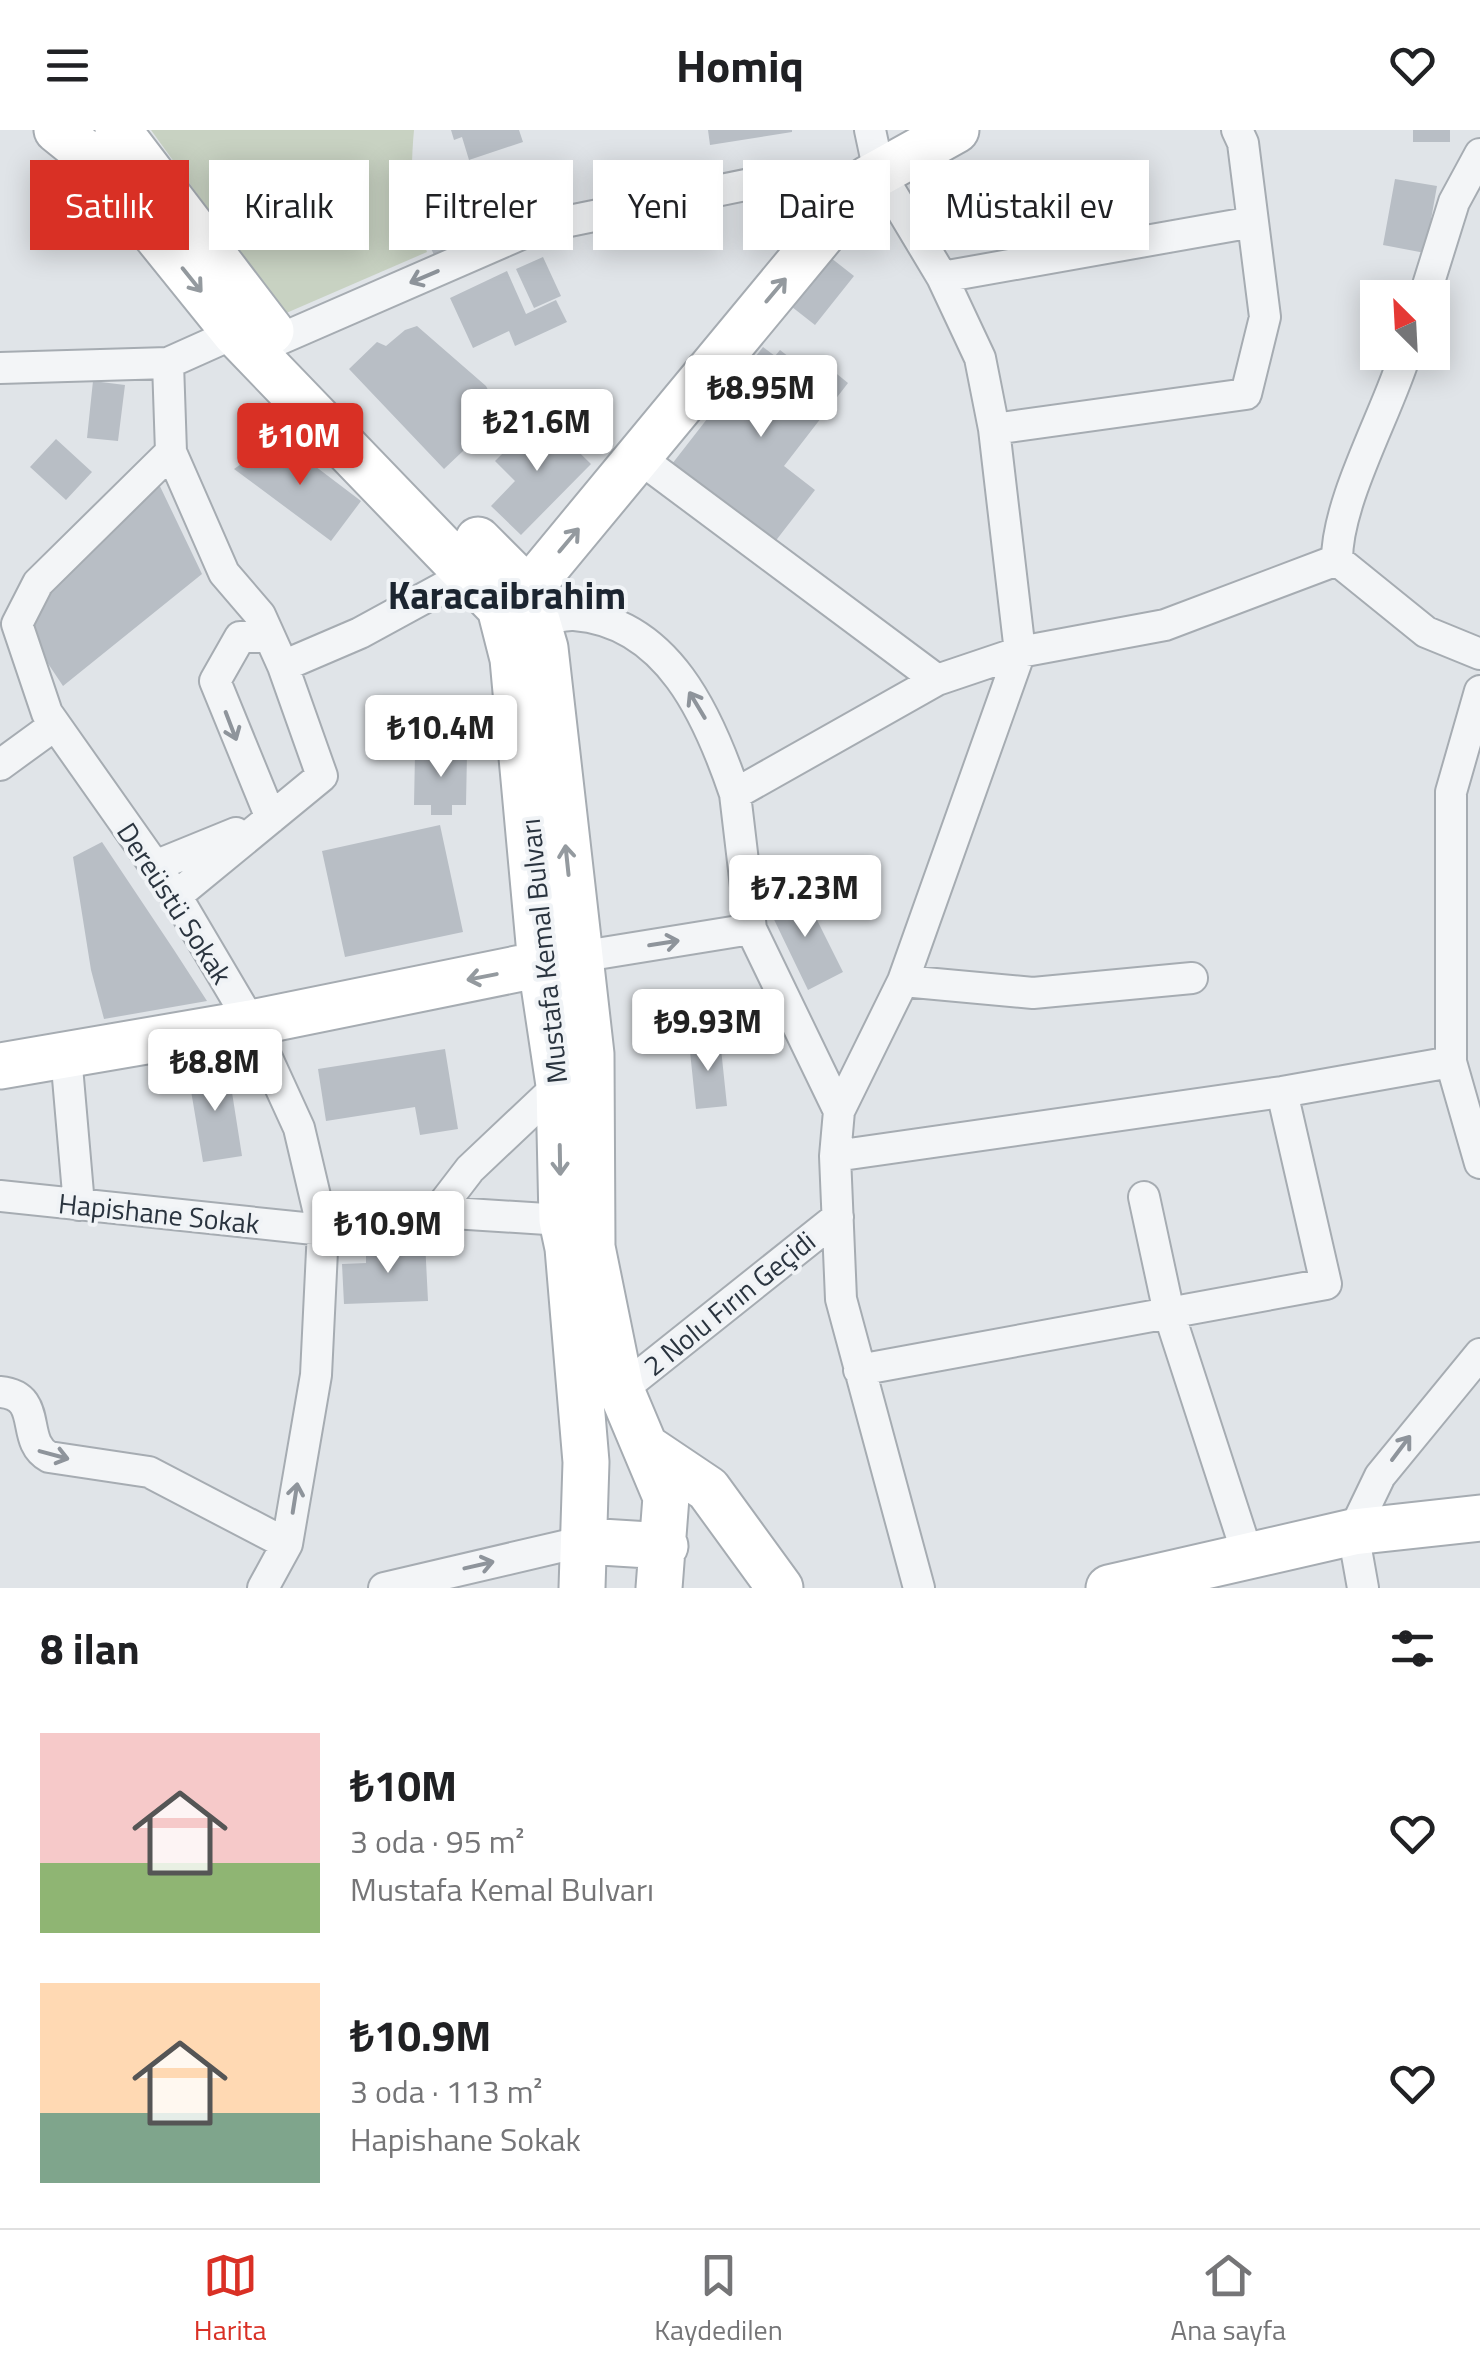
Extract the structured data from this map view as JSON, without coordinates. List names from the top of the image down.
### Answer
{
  "streets": {
    "main road": ["Mustafa Kemal Bulvarı"],
    "street": ["Dereüstü Sokak", "Hapishane Sokak", "2 Nolu Fırın Geçidi"]
  },
  "crossings": [
    ["Dereüstü Sokak", "Hapishane Sokak"],
    ["Mustafa Kemal Bulvarı", "Hapishane Sokak"],
    ["Mustafa Kemal Bulvarı", "2 Nolu Fırın Geçidi"]
  ],
  "districts": ["Karacaibrahim"],
  "north": "top left",
  "page": {
    "header": "Homiq",
    "chip": [
      "Satılık",
      "Kiralık",
      "Filtreler",
      "Yeni",
      "Daire",
      "Müstakil ev"
    ],
    "price": [
      "₺8.95M",
      "₺21.6M",
      "₺10M",
      "₺10.4M",
      "₺7.23M",
      "₺9.93M",
      "₺8.8M",
      "₺10.9M"
    ],
    "heading": "8 ilan",
    "list": [
      {
        "name": "₺10M",
        "note": "3 oda · 95 m² · Mustafa Kemal Bulvarı"
      },
      {
        "name": "₺10.9M",
        "note": "3 oda · 113 m² · Hapishane Sokak"
      }
    ],
    "tabs": ["Harita", "Kaydedilen", "Ana sayfa"]
  }
}
